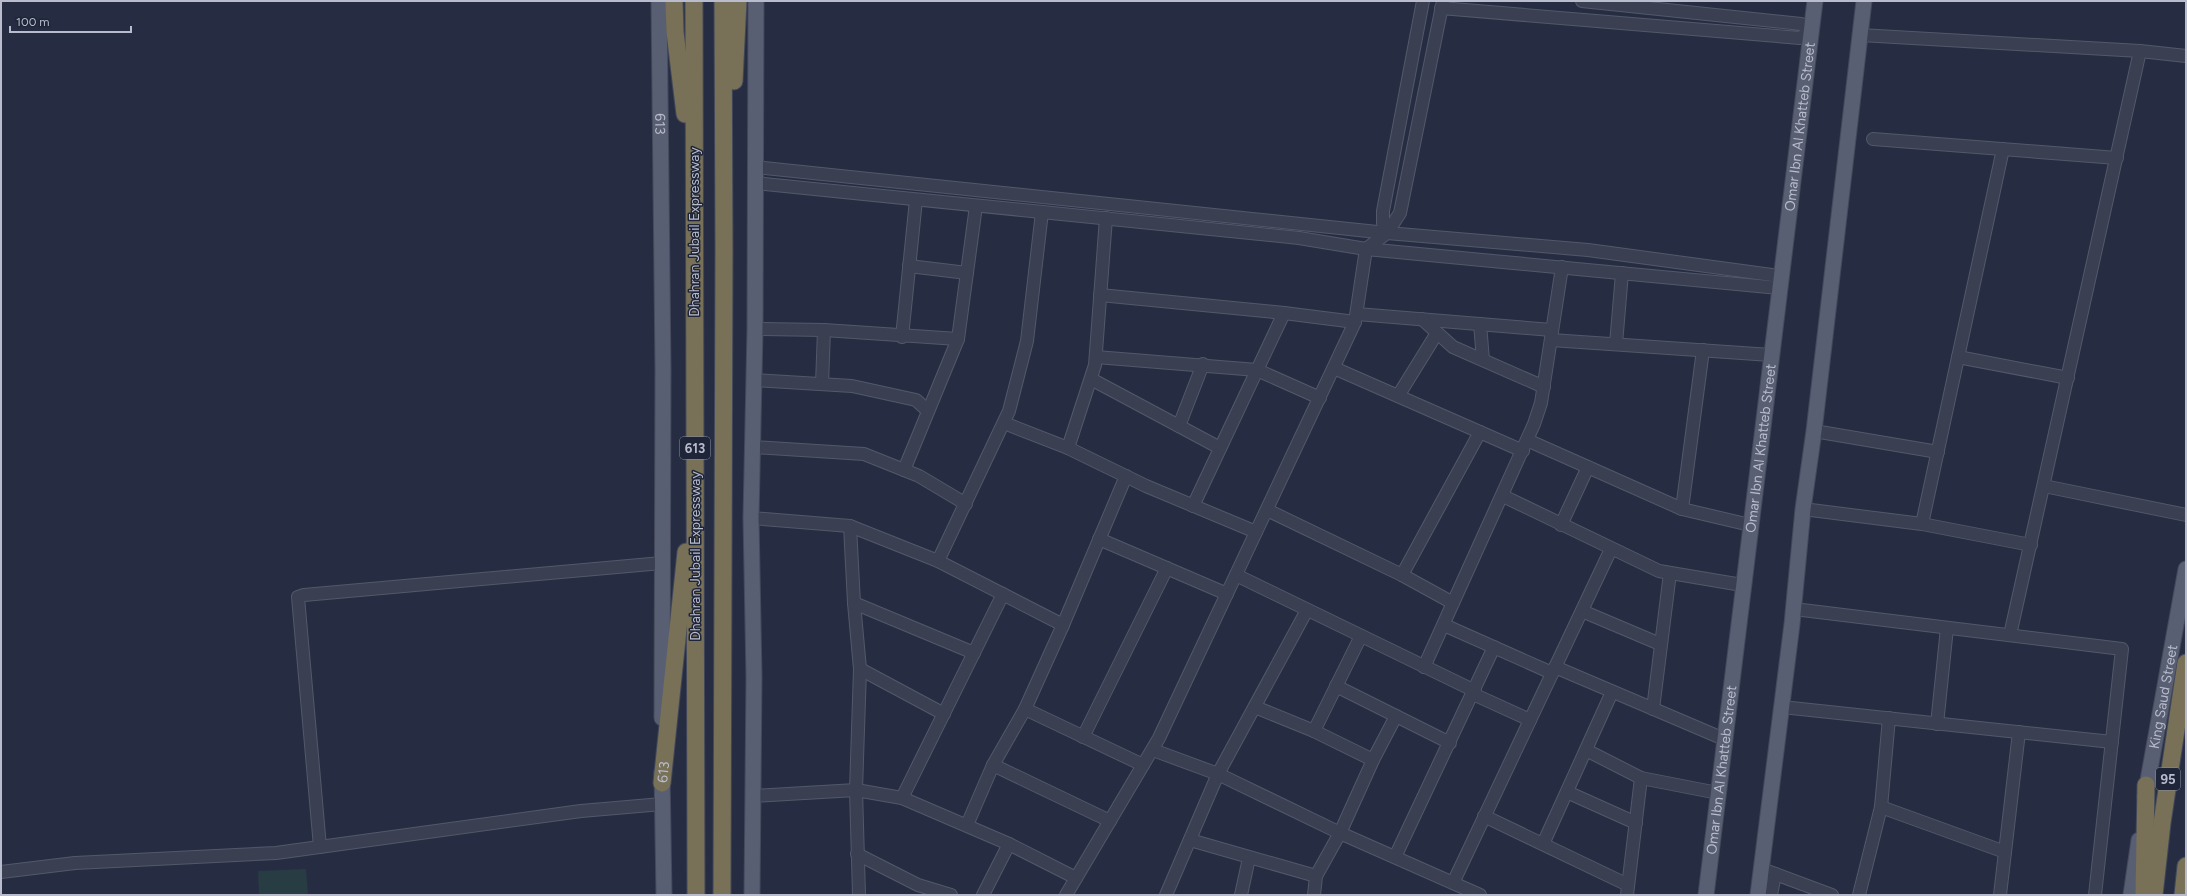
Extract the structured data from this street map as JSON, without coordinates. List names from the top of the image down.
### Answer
{
  "streets": {
    "highway": ["613", "Dhahran Jubail Expressway", "95"],
    "main road": ["Omar Ibn Al Khatteb Street", "King Saud Street"]
  },
  "scale_bar": "100 m"
}
